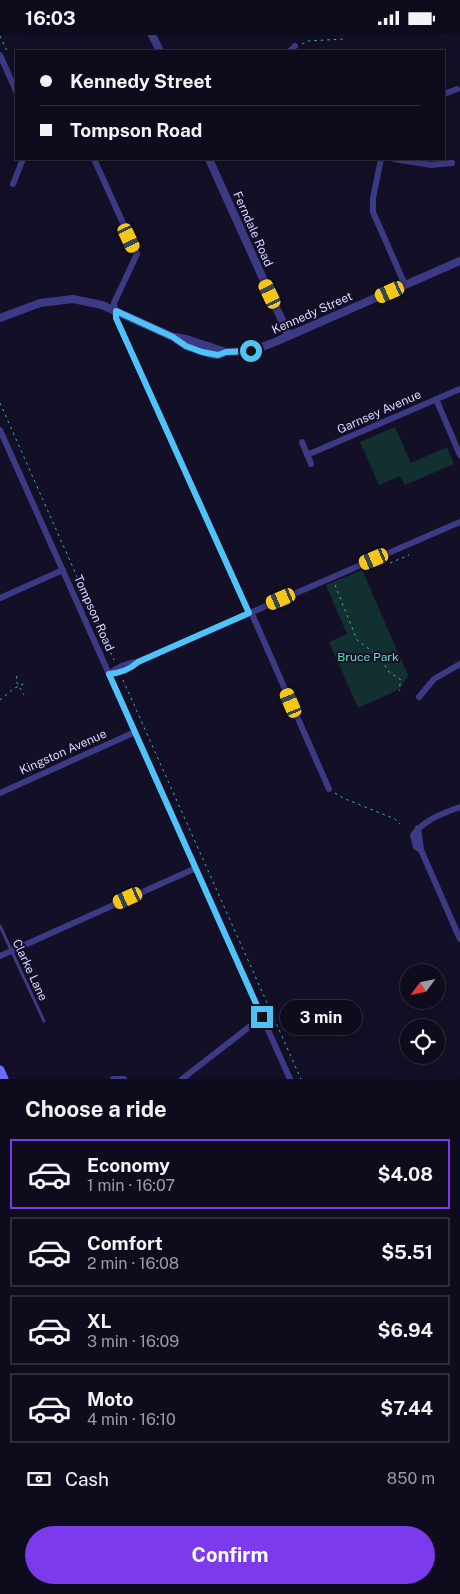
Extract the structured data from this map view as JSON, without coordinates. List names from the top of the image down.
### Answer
{
  "streets": {
    "street": [
      "Ferndale Road",
      "Kennedy Street",
      "Garnsey Avenue",
      "Tompson Road",
      "Kingston Avenue"
    ],
    "lane": ["Clarke Lane"]
  },
  "crossings": [
    ["Ferndale Road", "Kennedy Street"],
    ["Tompson Road", "Kingston Avenue"]
  ],
  "parks": ["Bruce Park"],
  "north": "bottom left",
  "page": {
    "status": "16:03",
    "banner": ["Kennedy Street", "Tompson Road"],
    "bubble": "3 min",
    "heading": "Choose a ride",
    "list": [
      {
        "name": "Economy",
        "note": "1 min · 16:07",
        "value": "$4.08"
      },
      {
        "name": "Comfort",
        "note": "2 min · 16:08",
        "value": "$5.51"
      },
      {
        "name": "XL",
        "note": "3 min · 16:09",
        "value": "$6.94"
      },
      {
        "name": "Moto",
        "note": "4 min · 16:10",
        "value": "$7.44"
      }
    ],
    "pay": ["Cash", "850 m"],
    "buttons": "Confirm"
  }
}
